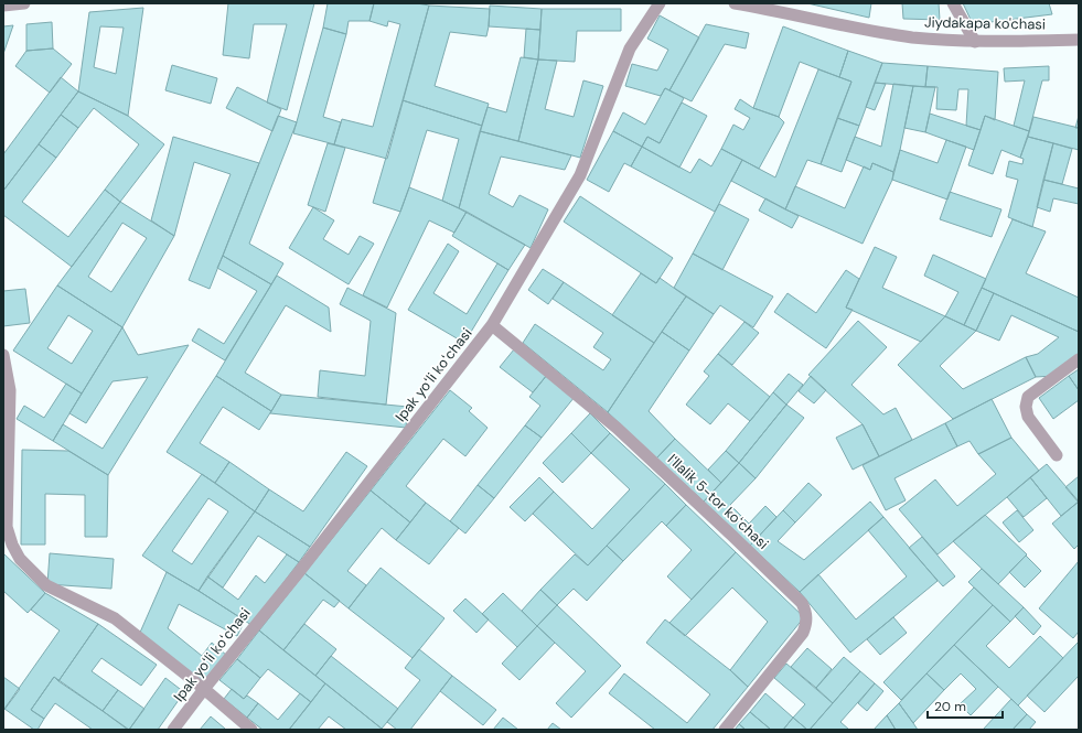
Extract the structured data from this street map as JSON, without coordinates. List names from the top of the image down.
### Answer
{
  "streets": {
    "street": ["Jiydakapa ko'chasi", "Ipak yoʻli koʻchasi", "Iʻllalik 5-tor koʻchasi"]
  },
  "crossings": [
    ["Ipak yoʻli koʻchasi", "Iʻllalik 5-tor koʻchasi"]
  ],
  "scale_bar": "20 m"
}
